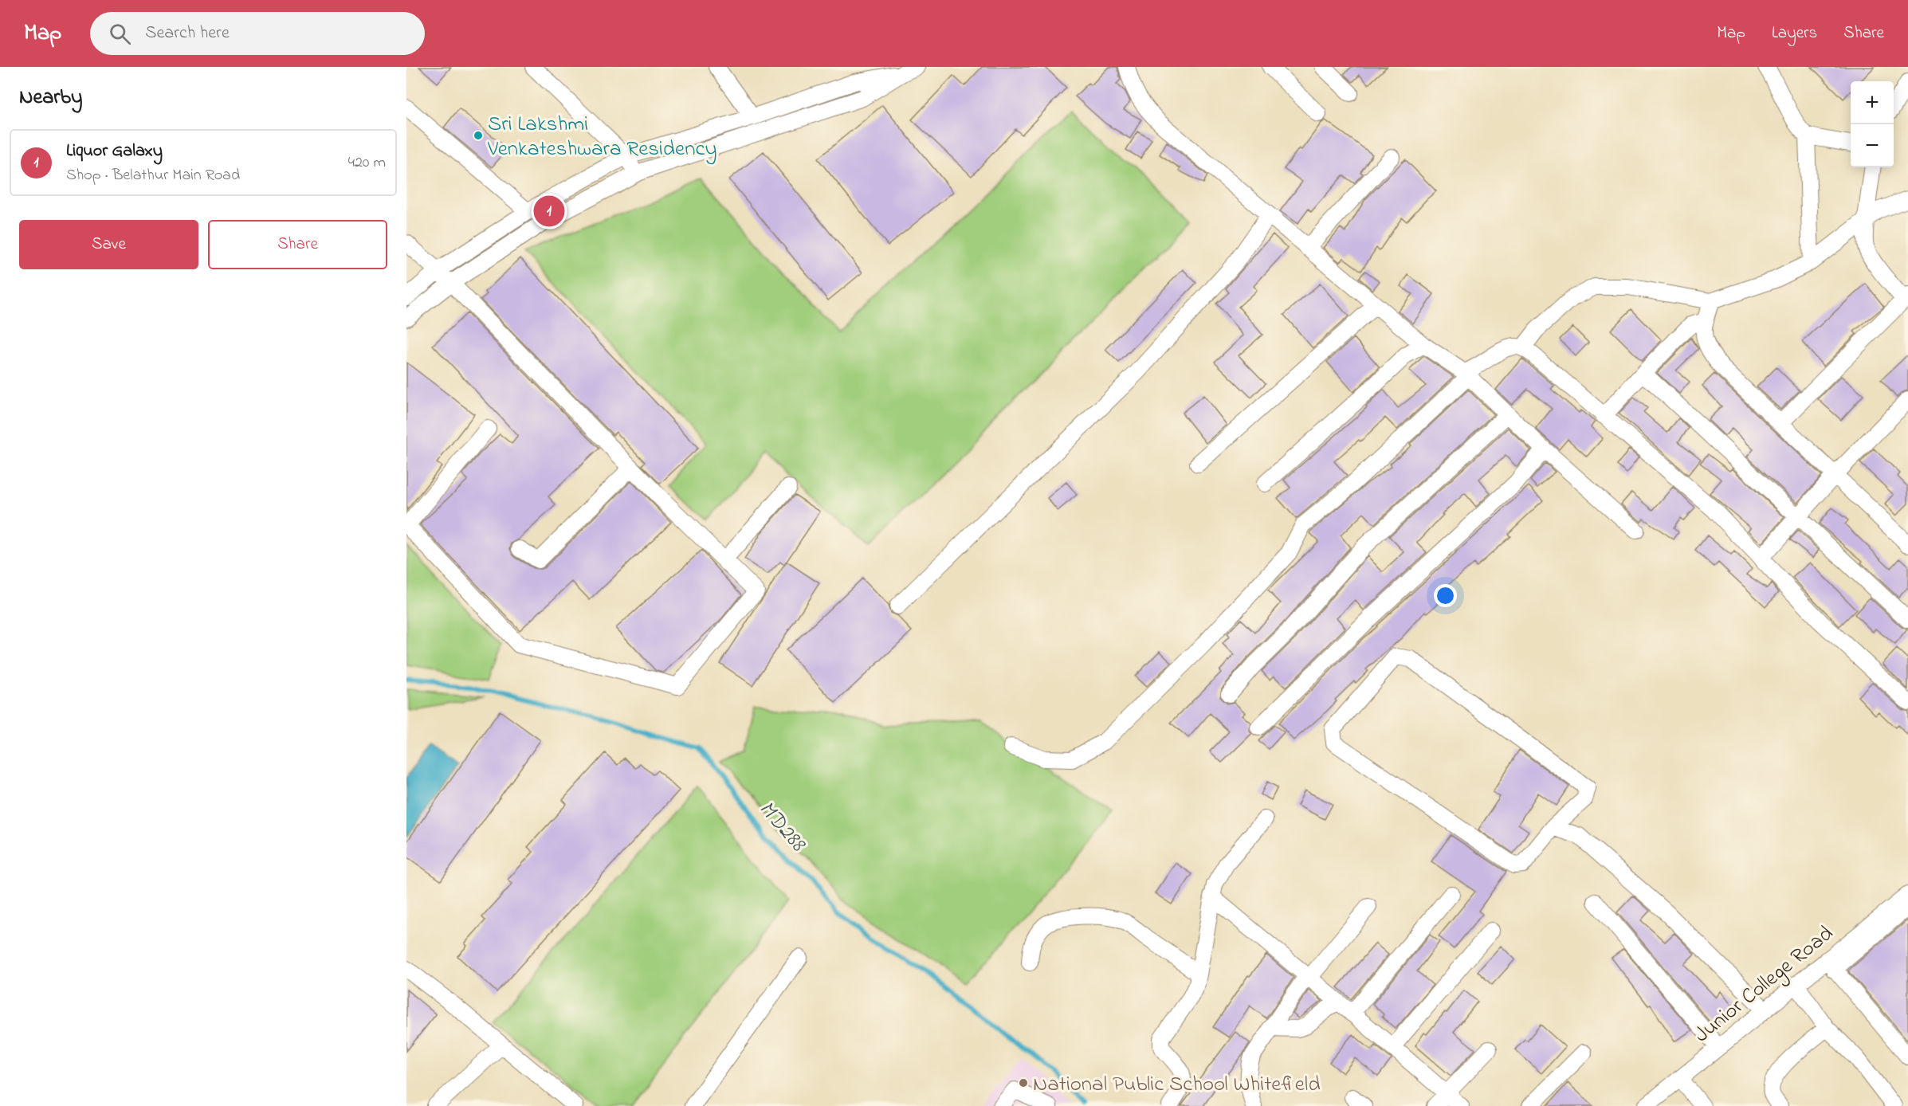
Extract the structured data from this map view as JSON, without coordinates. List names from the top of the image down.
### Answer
{
  "streets": {
    "street": ["Junior College Road"]
  },
  "water": ["MD288"],
  "places": ["Sri Lakshmi Venkateshwara Residency", "National Public School Whitefield"],
  "page": {
    "header": "Map",
    "search": "Search here",
    "nav": ["Map", "Layers", "Share"],
    "heading": "Nearby",
    "map_buttons": ["+", "−"],
    "list": [
      {
        "mark": "1",
        "name": "Liquor Galaxy",
        "note": "Shop · Belathur Main Road",
        "value": "420 m"
      }
    ],
    "pins": "1",
    "buttons": ["Save", "Share"]
  }
}
